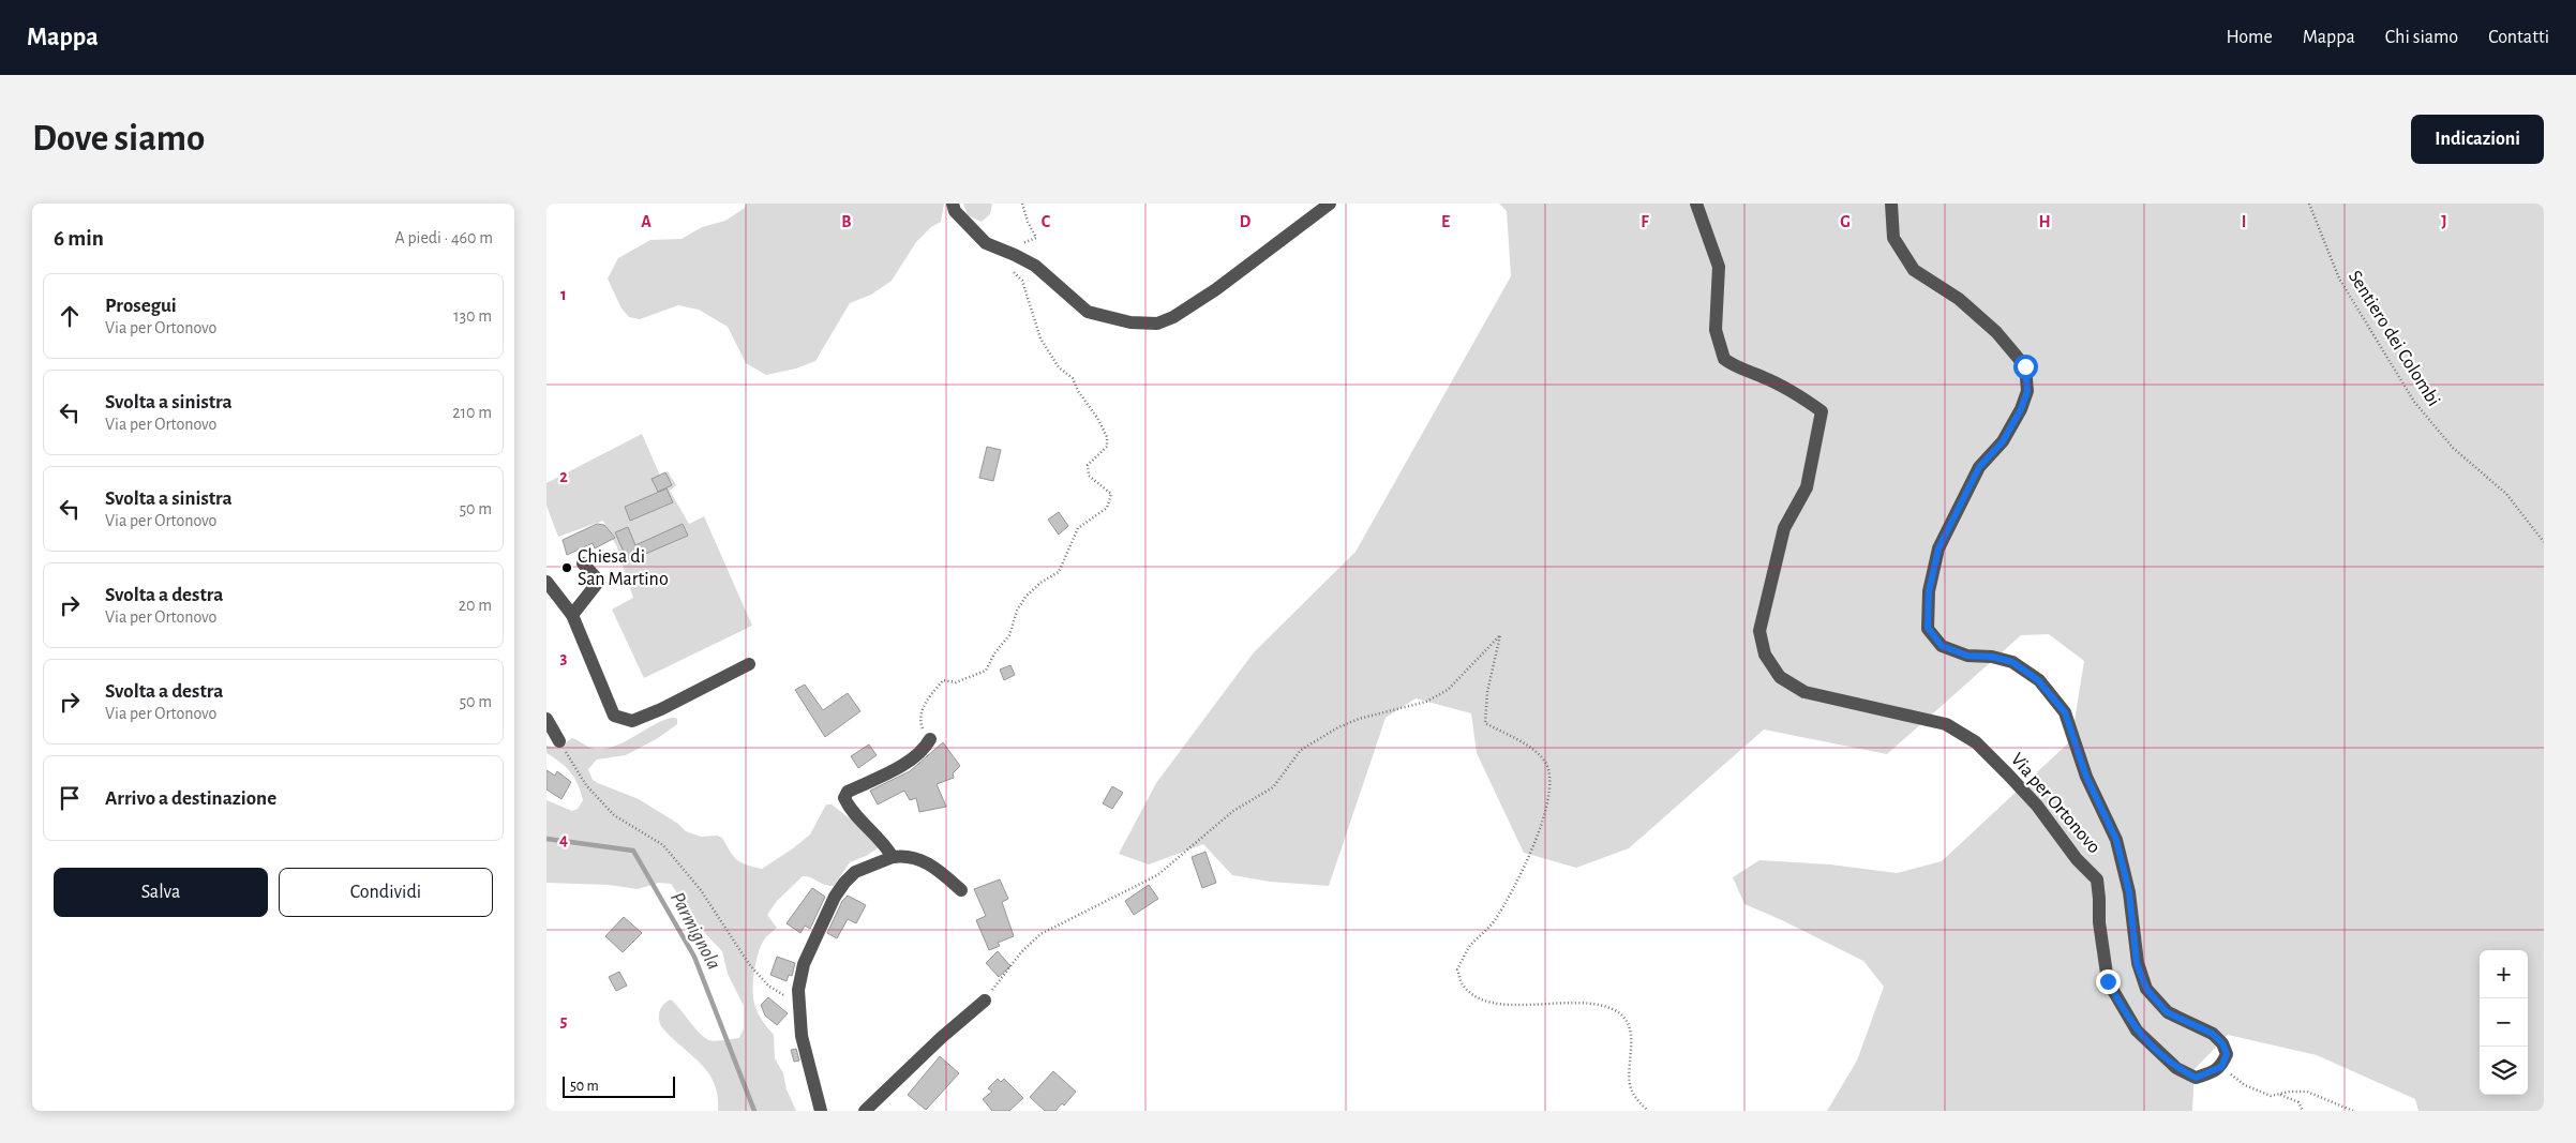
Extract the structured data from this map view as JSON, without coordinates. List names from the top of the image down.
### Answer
{
  "streets": {
    "street": ["Via per Ortonovo"],
    "path": ["Sentiero dei Colombi"]
  },
  "water": ["Parmignola"],
  "places": ["Chiesa di San Martino"],
  "scale_bar": "50 m",
  "page": {
    "header": "Mappa",
    "nav": [
      "Home",
      "Mappa",
      "Chi siamo",
      "Contatti"
    ],
    "buttons": [
      "Indicazioni",
      ["Salva", "Condividi"]
    ],
    "title": "Dove siamo",
    "heading": ["6 min", "A piedi · 460 m"],
    "list": [
      ["Prosegui", "Via per Ortonovo", "130 m"],
      ["Svolta a sinistra", "Via per Ortonovo", "210 m"],
      ["Svolta a sinistra", "Via per Ortonovo", "50 m"],
      ["Svolta a destra", "Via per Ortonovo", "20 m"],
      ["Svolta a destra", "Via per Ortonovo", "50 m"],
      "Arrivo a destinazione"
    ],
    "map_buttons": ["+", "−"],
    "scale": "50 m"
  },
  "grid": {
    "columns": [
      "A",
      "B",
      "C",
      "D",
      "E",
      "F",
      "G",
      "H",
      "I",
      "J"
    ],
    "rows": [
      "1",
      "2",
      "3",
      "4",
      "5"
    ]
  }
}
